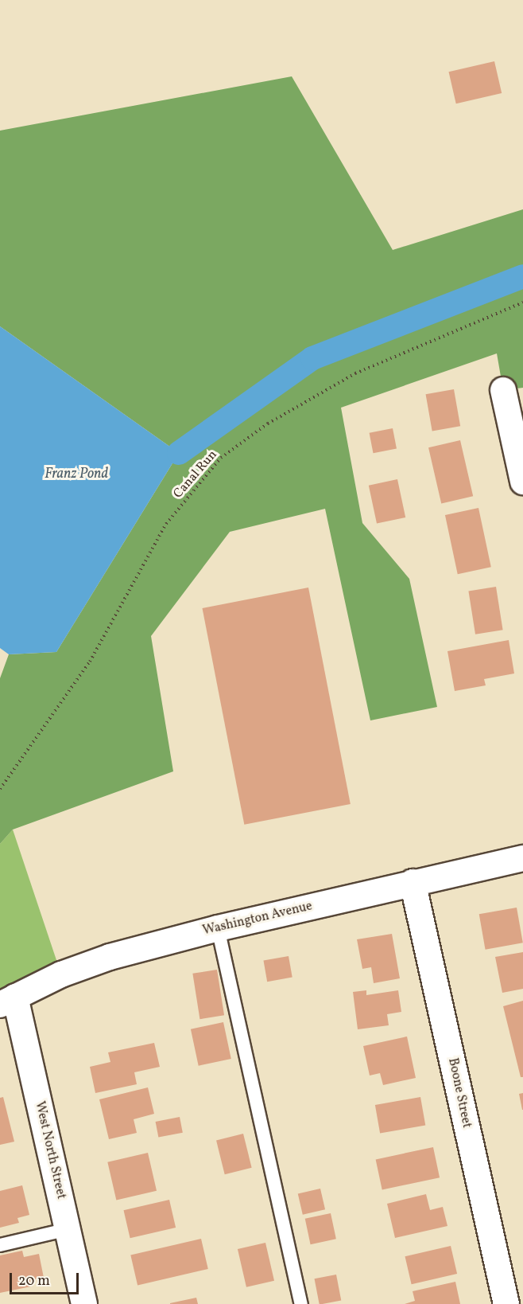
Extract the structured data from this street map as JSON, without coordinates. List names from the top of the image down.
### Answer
{
  "streets": {
    "street": ["Washington Avenue", "Boone Street", "West North Street"],
    "path": ["Canal Run"]
  },
  "crossings": [
    ["Washington Avenue", "Boone Street"],
    ["Washington Avenue", "West North Street"]
  ],
  "water": ["Franz Pond"],
  "scale_bar": "20 m"
}
